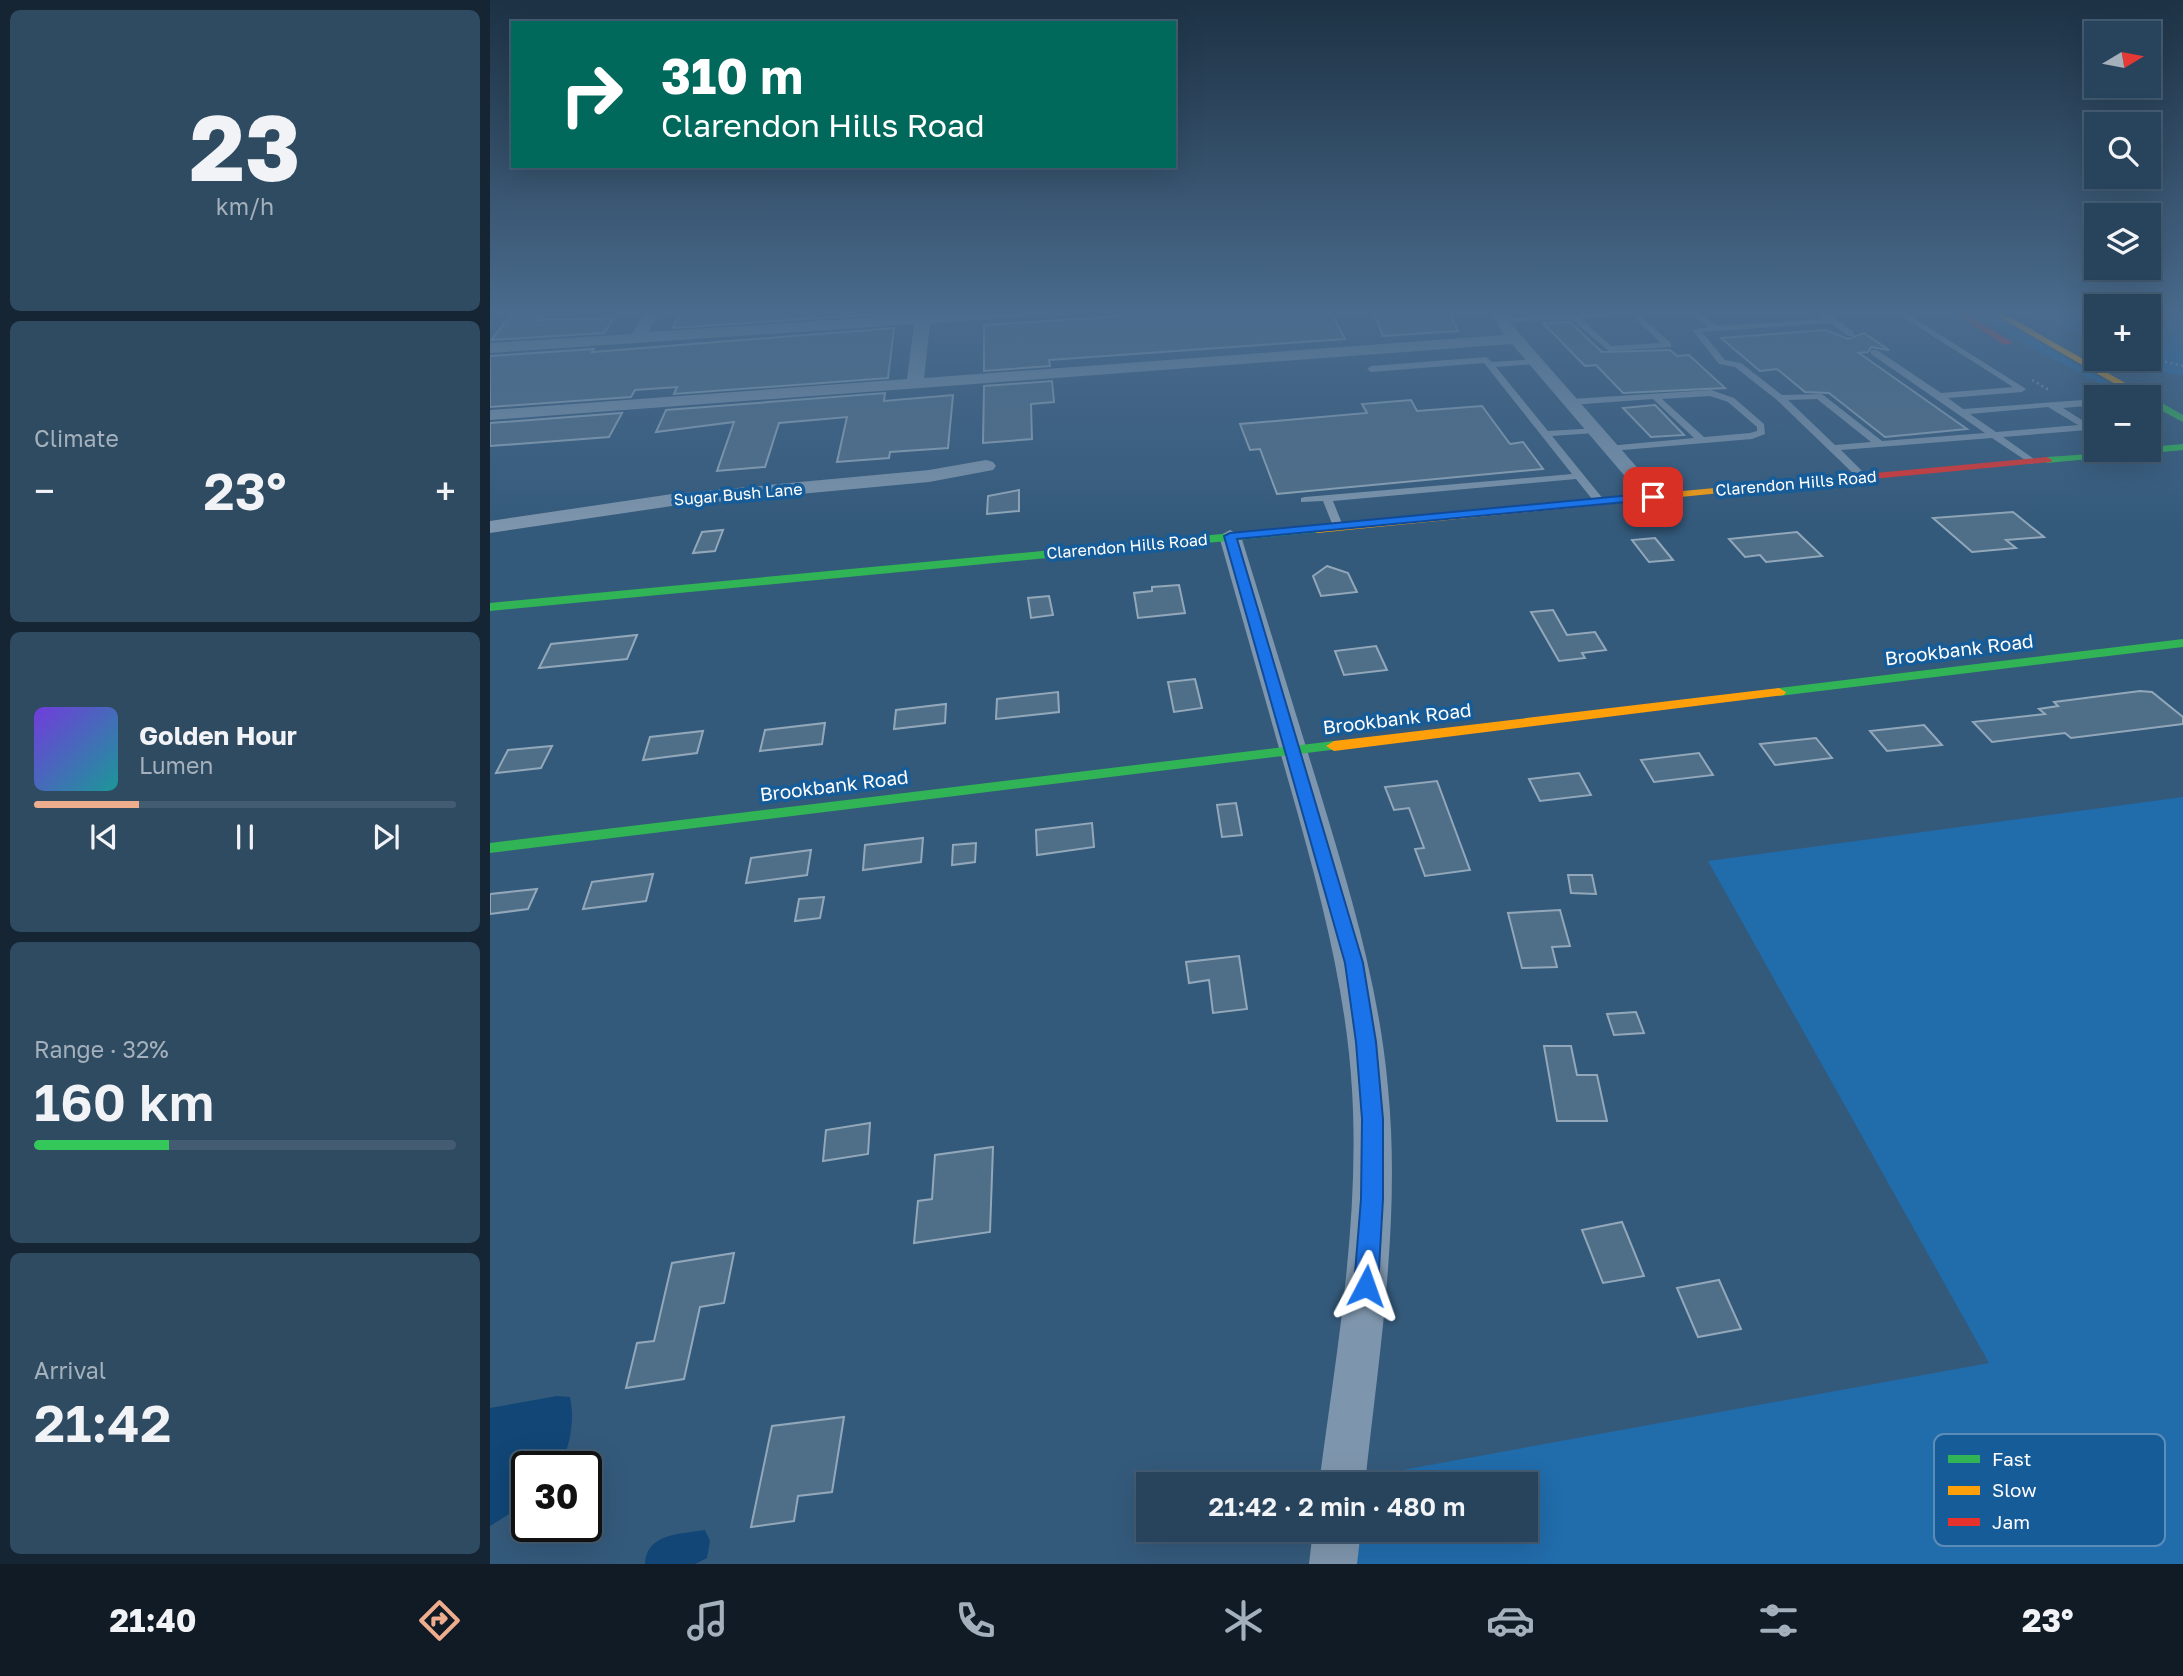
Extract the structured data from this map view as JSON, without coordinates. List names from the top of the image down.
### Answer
{
  "streets": {
    "street": ["Clarendon Hills Road", "Sugar Bush Lane", "Brookbank Road"]
  },
  "legend": ["Fast", "Slow", "Jam"],
  "north": "right",
  "page": {
    "tile": [
      ["23", "km/h"],
      "Climate",
      ["Range · 32%", "160 km"],
      ["Arrival", "21:42"]
    ],
    "map_buttons": ["+", "−"],
    "turn": ["310 m", "Clarendon Hills Road"],
    "heat": ["−", "23°", "+"],
    "song": ["Golden Hour", "Lumen"],
    "limit": "30",
    "trip": "21:42 · 2 min · 480 m",
    "tabs": ["21:40", "23°"]
  }
}
